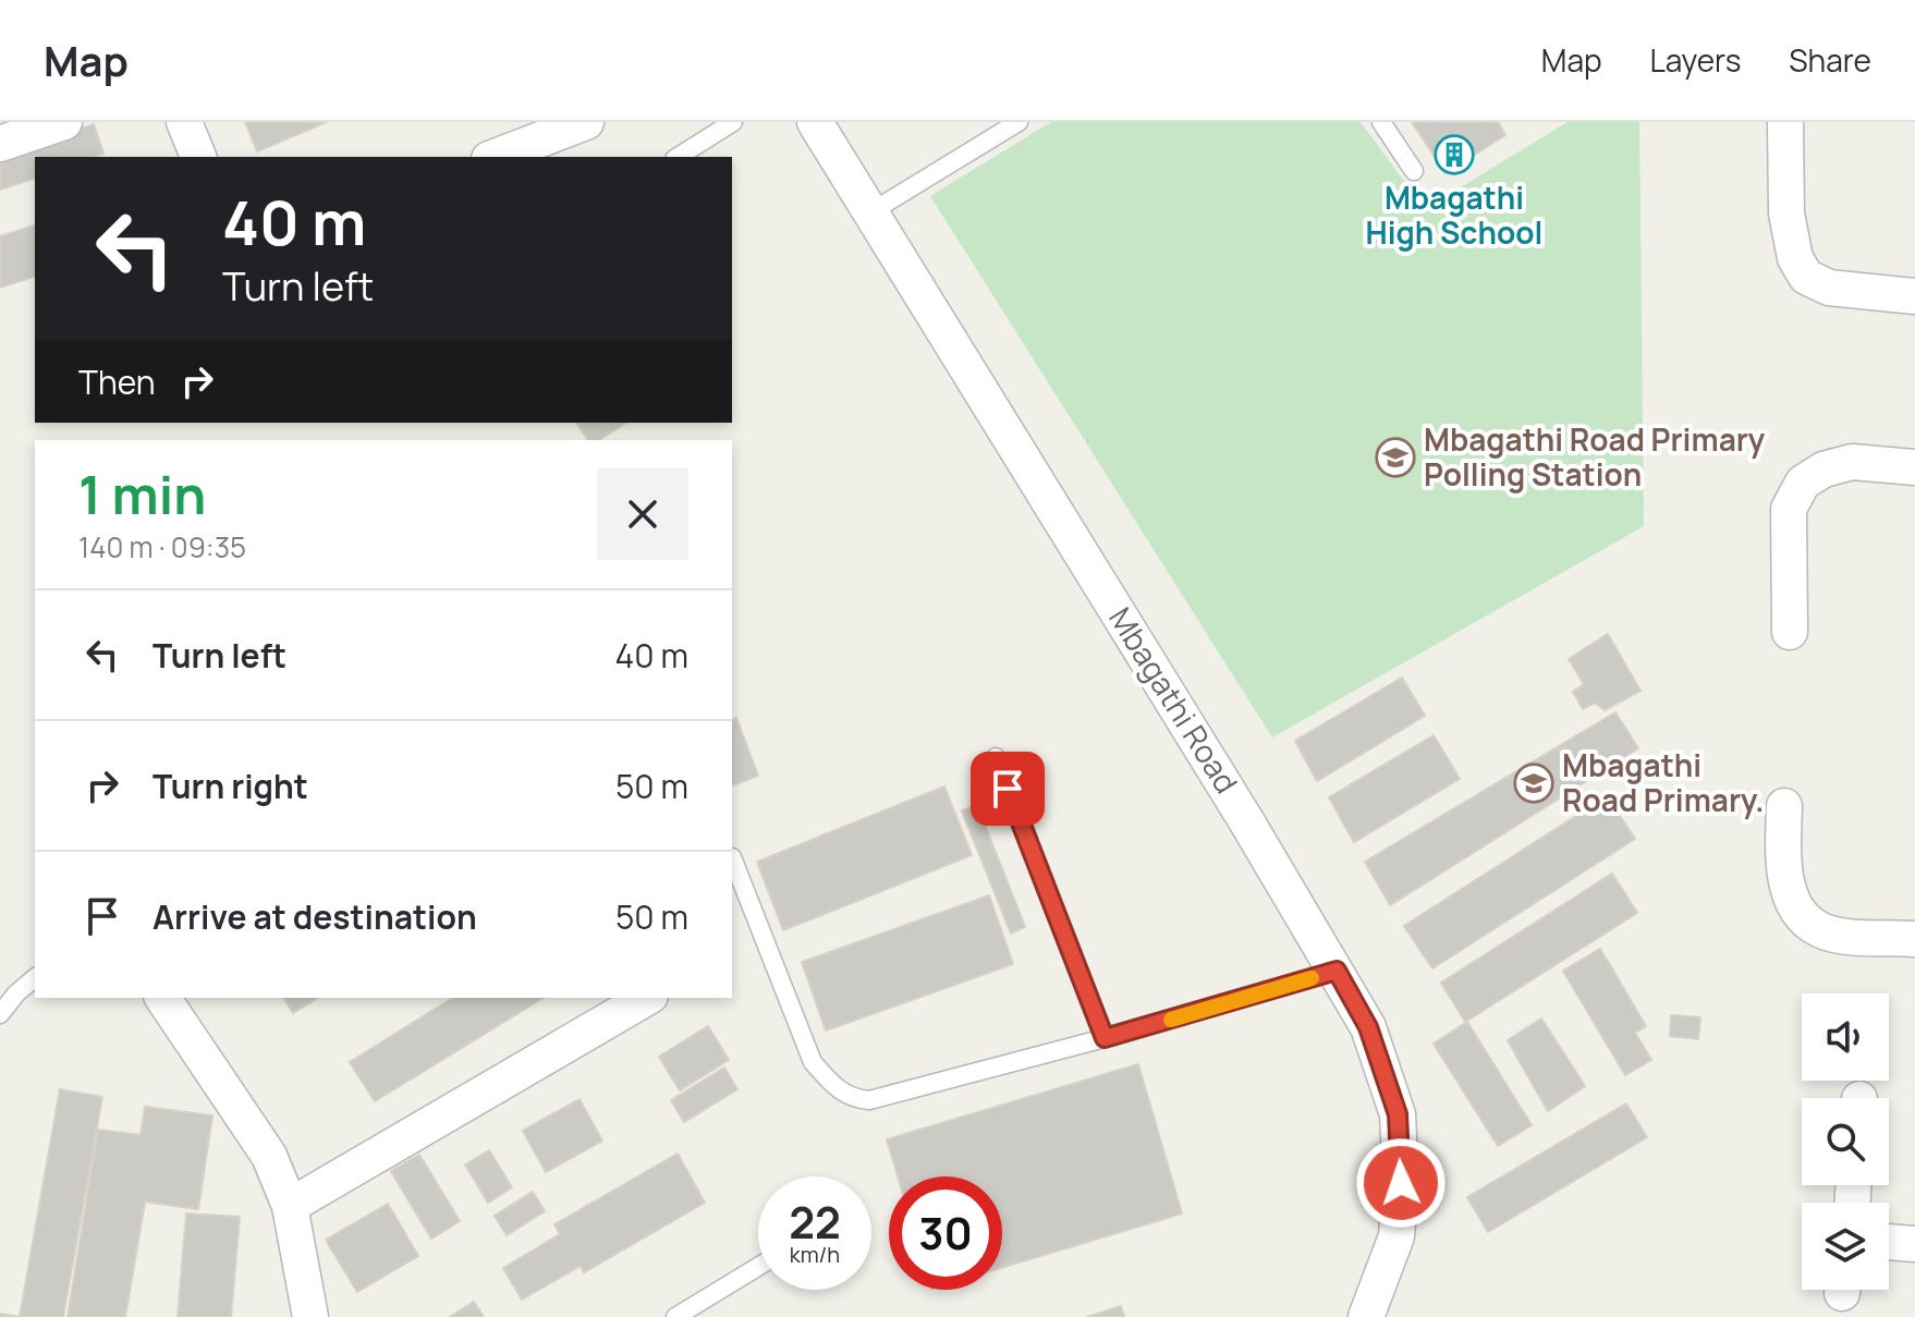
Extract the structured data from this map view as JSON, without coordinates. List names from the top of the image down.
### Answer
{
  "streets": {
    "street": ["Mbagathi Road"]
  },
  "places": {
    "building": ["Mbagathi High School"],
    "school or university": ["Mbagathi Road Primary Polling Station", "Mbagathi Road Primary."]
  },
  "page": {
    "header": "Map",
    "nav": ["Map", "Layers", "Share"],
    "turn": ["40 m", "Turn left"],
    "then": "Then",
    "heading": ["1 min", "140 m · 09:35"],
    "list": [
      {
        "name": "Turn left",
        "value": "40 m"
      },
      {
        "name": "Turn right",
        "value": "50 m"
      },
      {
        "name": "Arrive at destination",
        "value": "50 m"
      }
    ],
    "speed": "22 km/h",
    "limit": "30"
  }
}
